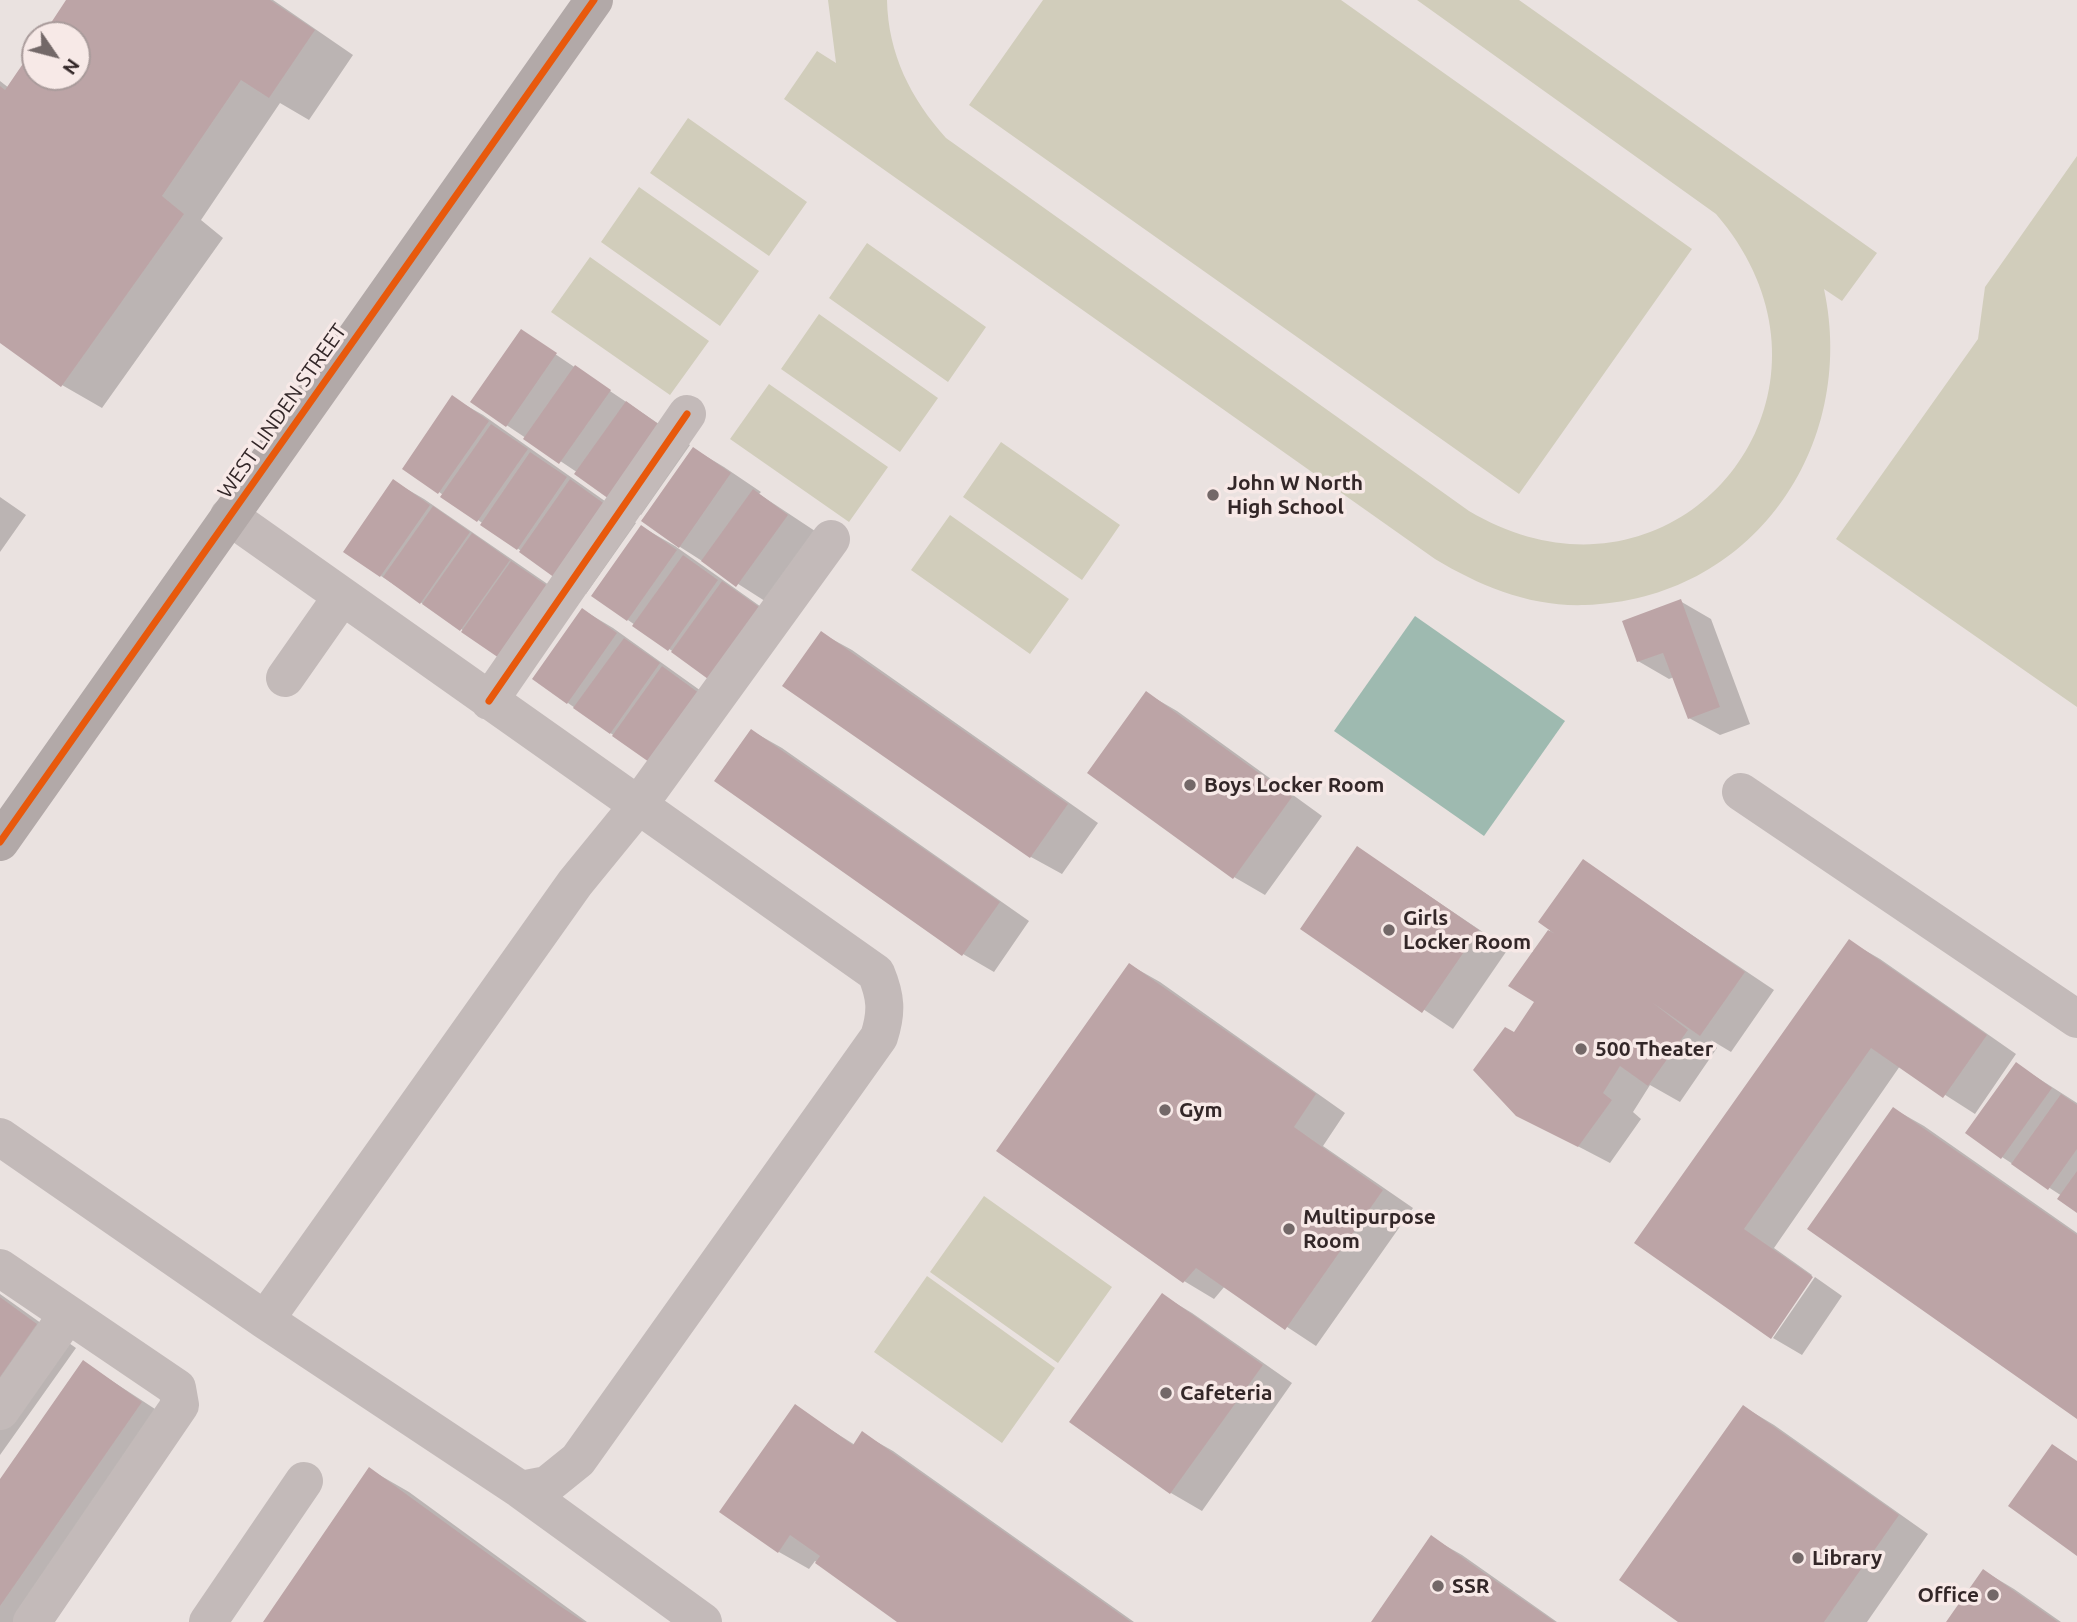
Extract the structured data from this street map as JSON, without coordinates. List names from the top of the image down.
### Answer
{
  "streets": {
    "main road": ["WEST LINDEN STREET"]
  },
  "places": [
    "John W North High School",
    "Boys Locker Room",
    "Girls Locker Room",
    "500 Theater",
    "Gym",
    "Multipurpose Room",
    "Cafeteria",
    "Library",
    "SSR",
    "Office"
  ],
  "north": "bottom right"
}
